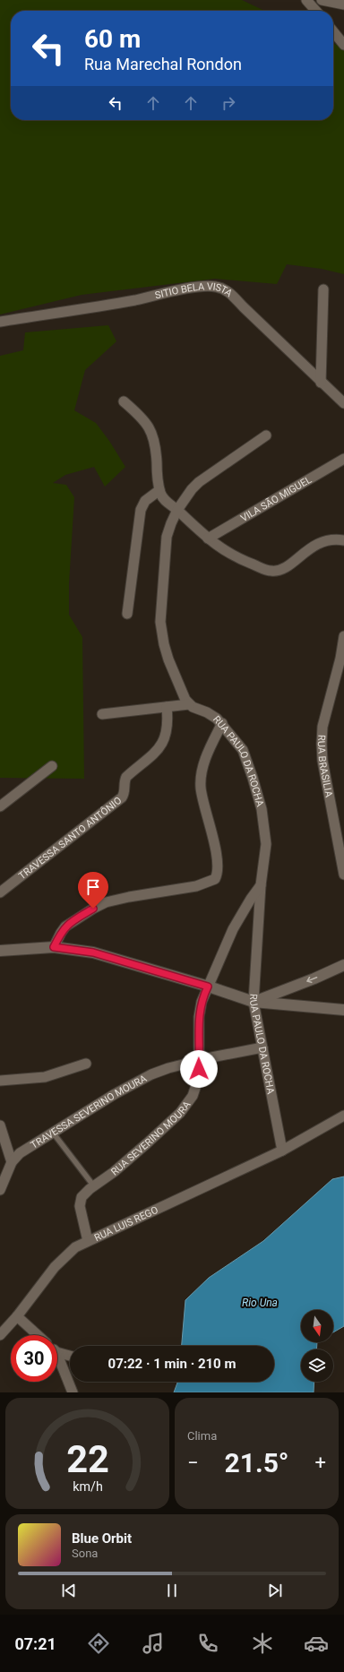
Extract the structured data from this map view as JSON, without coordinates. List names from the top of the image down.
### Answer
{
  "streets": {
    "street": [
      "SITIO BELA VISTA",
      "VILA SÃO MIGUEL",
      "RUA PAULO DA ROCHA",
      "RUA BRASILIA",
      "TRAVESSA SANTO ANTÔNIO",
      "TRAVESSA SEVERINO MOURA",
      "RUA SEVERINO MOURA",
      "RUA LUIS REGO"
    ]
  },
  "crossings": [
    ["RUA PAULO DA ROCHA", "TRAVESSA SEVERINO MOURA"],
    ["RUA PAULO DA ROCHA", "RUA SEVERINO MOURA"],
    ["RUA PAULO DA ROCHA", "RUA LUIS REGO"],
    ["TRAVESSA SEVERINO MOURA", "RUA SEVERINO MOURA"],
    ["RUA SEVERINO MOURA", "RUA LUIS REGO"]
  ],
  "water": ["Rio Una"],
  "north": "bottom",
  "page": {
    "turn": ["60 m", "Rua Marechal Rondon"],
    "limit": "30",
    "trip": "07:22 · 1 min · 210 m",
    "tile": "Clima",
    "heat": ["−", "21.5°", "+"],
    "song": ["Blue Orbit", "Sona"],
    "tabs": "07:21",
    "gauge": ["22", "km/h"]
  }
}
